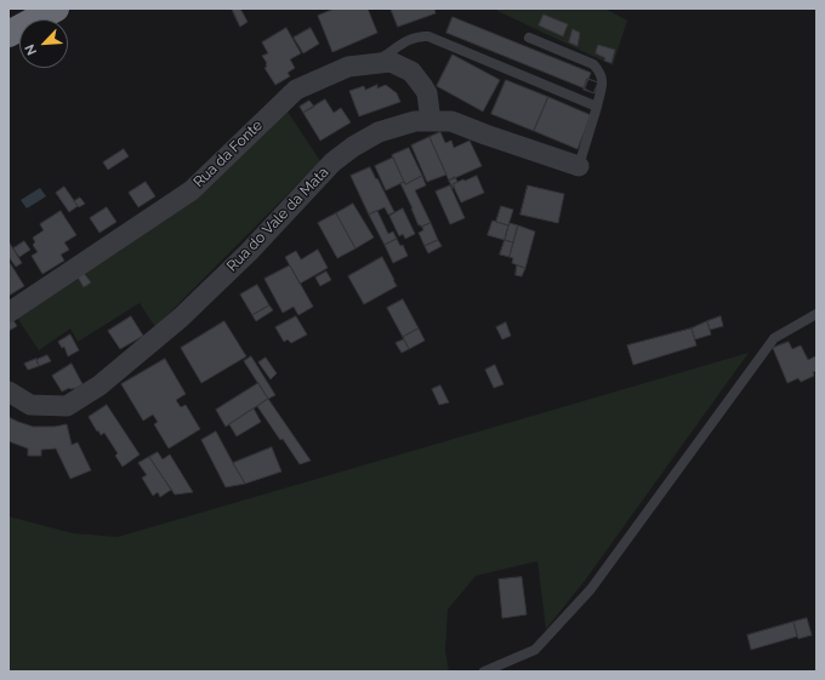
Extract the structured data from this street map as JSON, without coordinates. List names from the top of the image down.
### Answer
{
  "streets": {
    "street": ["Rua da Fonte", "Rua do Vale da Mata"]
  },
  "crossings": [
    ["Rua da Fonte", "Rua do Vale da Mata"]
  ],
  "north": "bottom left"
}
